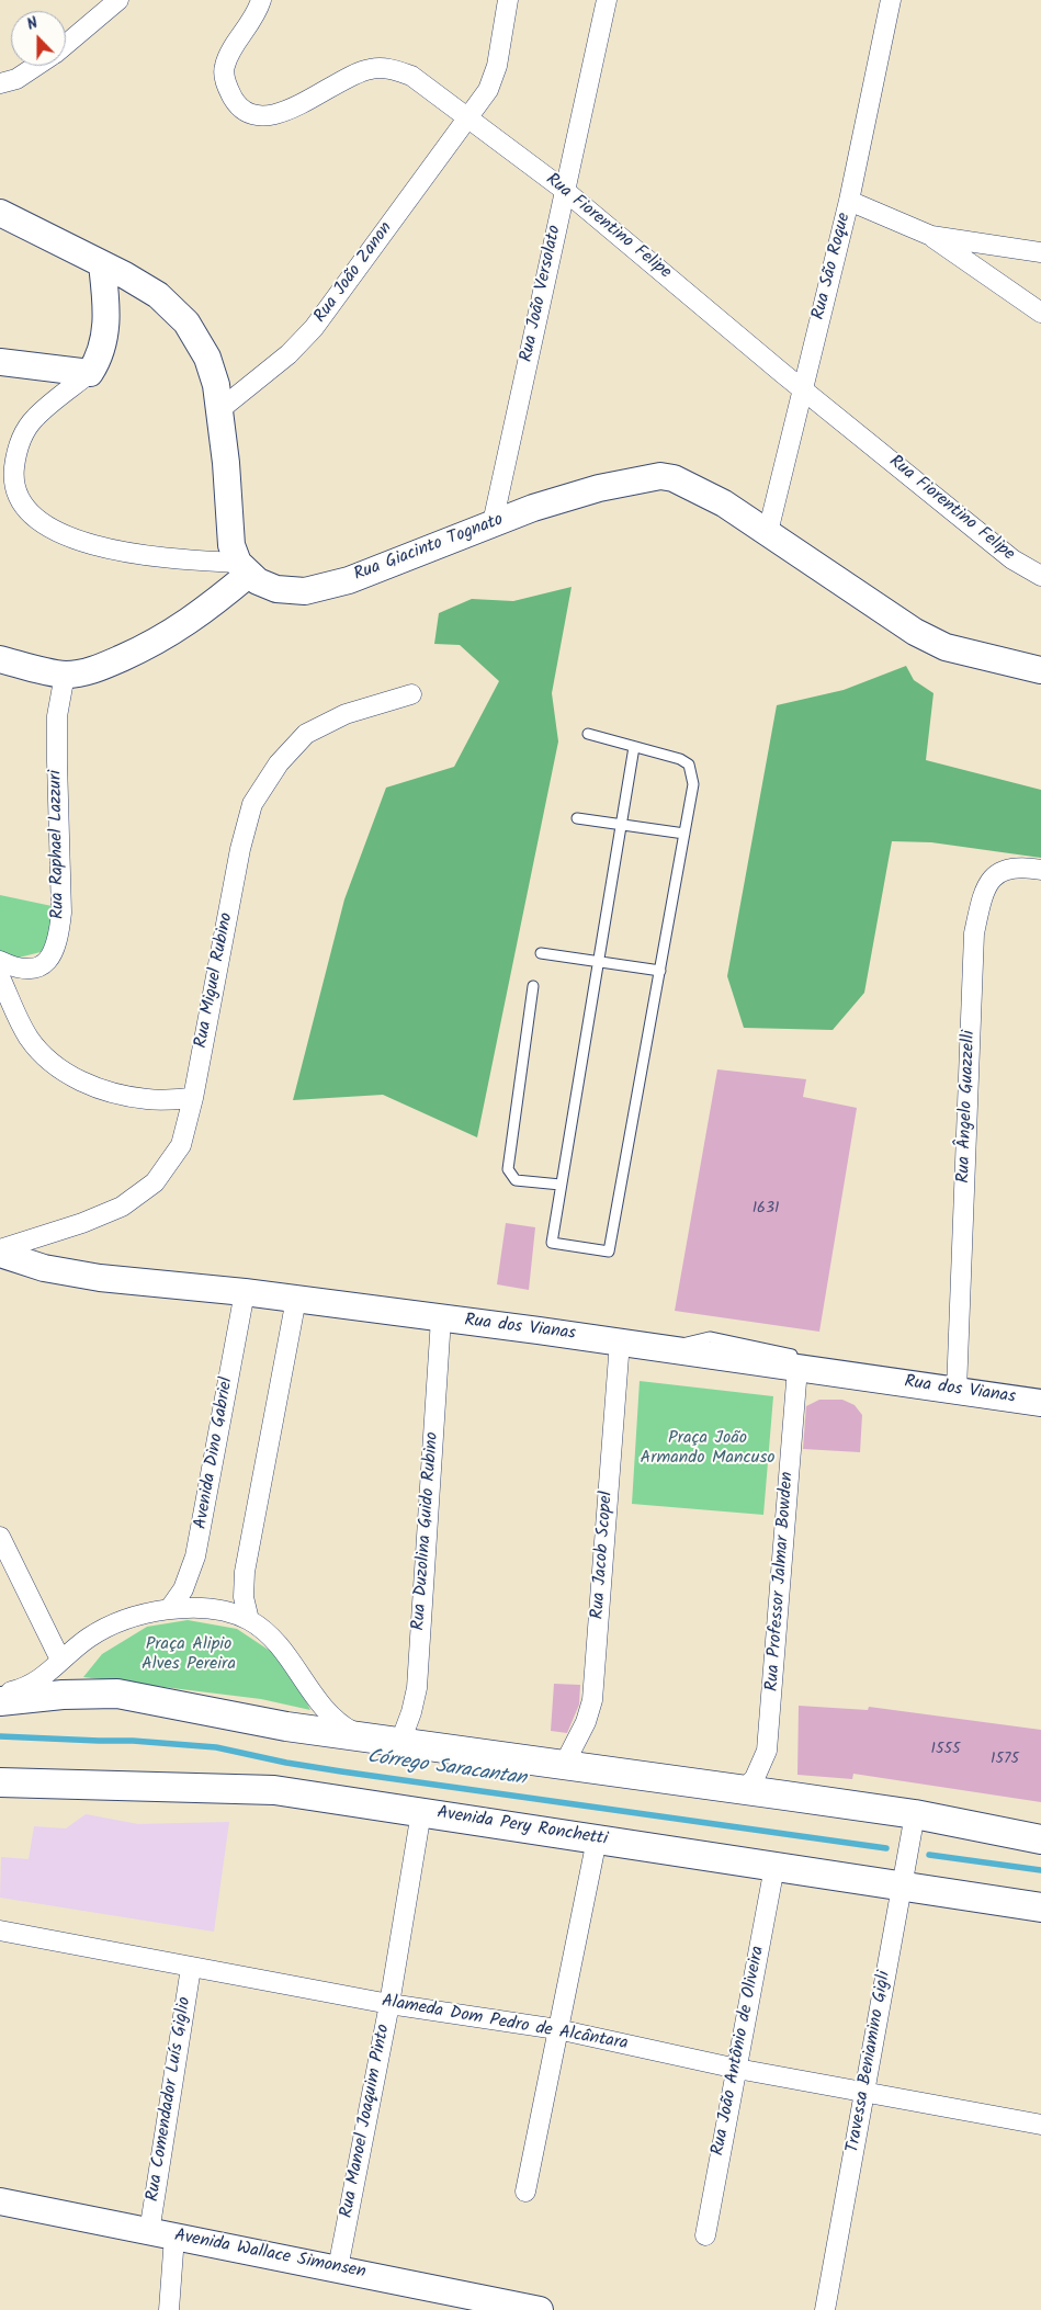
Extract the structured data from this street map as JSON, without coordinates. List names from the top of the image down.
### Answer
{
  "streets": {
    "main road": [
      "Rua Giacinto Tognato",
      "Rua dos Vianas",
      "Avenida Pery Ronchetti",
      "Avenida Wallace Simonsen"
    ],
    "street": [
      "Rua Fiorentino Felipe",
      "Rua São Roque",
      "Rua João Zanon",
      "Rua João Versolato",
      "Rua Raphael Lazzuri",
      "Rua Miguel Rubino",
      "Rua Ângelo Guazzelli",
      "Avenida Dino Gabriel",
      "Rua Duzolina Guido Rubino",
      "Rua Jacob Scopel",
      "Rua Professor Jalmar Bowden",
      "Alameda Dom Pedro de Alcântara",
      "Rua João Antônio de Oliveira",
      "Travessa Beniamino Gigli",
      "Rua Comendador Luís Giglio",
      "Rua Manoel Joaquim Pinto"
    ]
  },
  "crossings": [
    ["Rua Fiorentino Felipe", "Rua São Roque"],
    ["Rua Fiorentino Felipe", "Rua João Zanon"],
    ["Rua Fiorentino Felipe", "Rua João Versolato"],
    ["Rua São Roque", "Rua Giacinto Tognato"],
    ["Rua João Versolato", "Rua Giacinto Tognato"],
    ["Rua Miguel Rubino", "Rua dos Vianas"],
    ["Rua Ângelo Guazzelli", "Rua dos Vianas"],
    ["Rua dos Vianas", "Avenida Dino Gabriel"],
    ["Rua dos Vianas", "Rua Duzolina Guido Rubino"],
    ["Rua dos Vianas", "Rua Jacob Scopel"],
    ["Rua dos Vianas", "Rua Professor Jalmar Bowden"],
    ["Avenida Pery Ronchetti", "Rua João Antônio de Oliveira"],
    ["Avenida Pery Ronchetti", "Travessa Beniamino Gigli"],
    ["Avenida Pery Ronchetti", "Rua Manoel Joaquim Pinto"],
    ["Alameda Dom Pedro de Alcântara", "Rua João Antônio de Oliveira"],
    ["Alameda Dom Pedro de Alcântara", "Travessa Beniamino Gigli"],
    ["Alameda Dom Pedro de Alcântara", "Rua Comendador Luís Giglio"],
    ["Alameda Dom Pedro de Alcântara", "Rua Manoel Joaquim Pinto"],
    ["Rua Comendador Luís Giglio", "Avenida Wallace Simonsen"],
    ["Rua Manoel Joaquim Pinto", "Avenida Wallace Simonsen"]
  ],
  "water": ["Córrego Saracantan"],
  "parks": ["Praça João Armando Mancuso", "Praça Alipio Alves Pereira"],
  "house_numbers": ["1631", "1555", "1575"],
  "north": "top"
}
